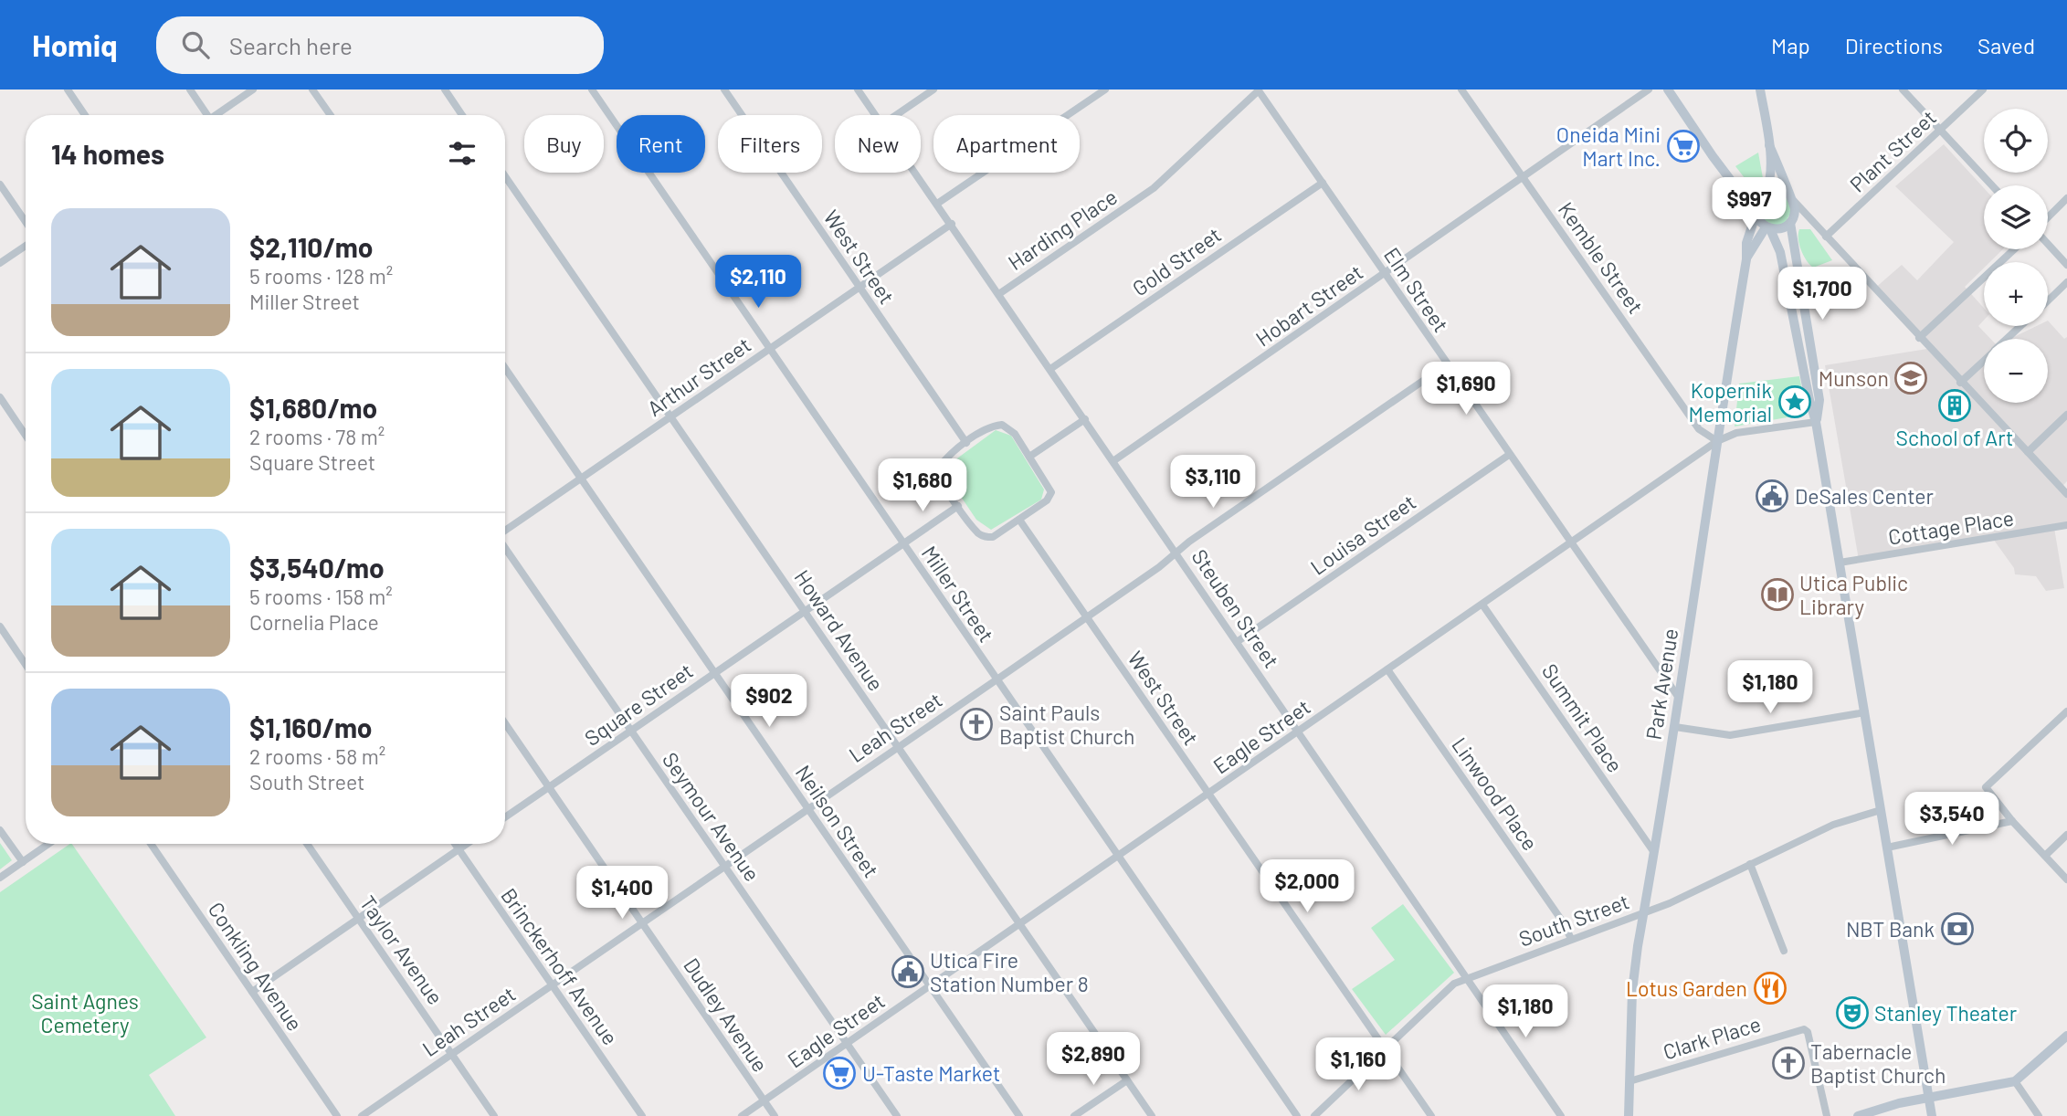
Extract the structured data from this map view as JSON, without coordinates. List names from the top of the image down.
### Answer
{
  "streets": {
    "street": [
      "Plant Street",
      "Harding Place",
      "West Street",
      "Kemble Street",
      "Gold Street",
      "Elm Street",
      "Hobart Street",
      "Arthur Street",
      "Cottage Place",
      "Louisa Street",
      "Miller Street",
      "Steuben Street",
      "Howard Avenue",
      "Park Avenue",
      "Square Street",
      "Summit Place",
      "Leah Street",
      "Eagle Street",
      "Linwood Place",
      "Seymour Avenue",
      "Neilson Street",
      "South Street",
      "Taylor Avenue",
      "Conkling Avenue",
      "Brinckerhoff Avenue",
      "Dudley Avenue",
      "Clark Place"
    ]
  },
  "crossings": [
    ["Harding Place", "Elm Street"],
    ["Harding Place", "Steuben Street"],
    ["West Street", "Arthur Street"],
    ["West Street", "Square Street"],
    ["West Street", "Leah Street"],
    ["West Street", "Eagle Street"],
    ["West Street", "South Street"],
    ["Kemble Street", "Hobart Street"],
    ["Kemble Street", "Park Avenue"],
    ["Kemble Street", "Eagle Street"],
    ["Gold Street", "Elm Street"],
    ["Gold Street", "Steuben Street"],
    ["Elm Street", "Hobart Street"],
    ["Elm Street", "Louisa Street"],
    ["Elm Street", "Park Avenue"],
    ["Elm Street", "Leah Street"],
    ["Elm Street", "Eagle Street"],
    ["Hobart Street", "Steuben Street"],
    ["Arthur Street", "Miller Street"],
    ["Arthur Street", "Steuben Street"],
    ["Arthur Street", "Howard Avenue"],
    ["Arthur Street", "Neilson Street"],
    ["Louisa Street", "Steuben Street"],
    ["Miller Street", "Square Street"],
    ["Miller Street", "Leah Street"],
    ["Miller Street", "Eagle Street"],
    ["Steuben Street", "Leah Street"],
    ["Steuben Street", "Eagle Street"],
    ["Steuben Street", "South Street"],
    ["Howard Avenue", "Square Street"],
    ["Howard Avenue", "Leah Street"],
    ["Howard Avenue", "Eagle Street"],
    ["Park Avenue", "Summit Place"],
    ["Park Avenue", "Eagle Street"],
    ["Park Avenue", "South Street"],
    ["Park Avenue", "Clark Place"],
    ["Square Street", "Seymour Avenue"],
    ["Square Street", "Neilson Street"],
    ["Square Street", "Dudley Avenue"],
    ["Summit Place", "Eagle Street"],
    ["Leah Street", "Seymour Avenue"],
    ["Leah Street", "Neilson Street"],
    ["Leah Street", "Taylor Avenue"],
    ["Leah Street", "Brinckerhoff Avenue"],
    ["Leah Street", "Dudley Avenue"],
    ["Eagle Street", "Linwood Place"],
    ["Eagle Street", "Seymour Avenue"],
    ["Eagle Street", "Neilson Street"],
    ["Eagle Street", "Dudley Avenue"],
    ["Linwood Place", "South Street"]
  ],
  "parks": ["Saint Agnes Cemetery"],
  "places": {
    "supermarket": ["Oneida Mini Mart Inc.", "U-Taste Market"],
    "school or university": ["Munson"],
    "place": ["Kopernik Memorial"],
    "building": ["School of Art"],
    "public building": ["DeSales Center", "Utica Fire Station Number 8"],
    "library": ["Utica Public Library"],
    "church": ["Saint Pauls Baptist Church", "Tabernacle Baptist Church"],
    "bank": ["NBT Bank"],
    "restaurant": ["Lotus Garden"],
    "theatre": ["Stanley Theater"]
  },
  "page": {
    "header": "Homiq",
    "search": "Search here",
    "nav": ["Map", "Directions", "Saved"],
    "map_buttons": ["+", "−"],
    "chip": [
      "Buy",
      "Rent",
      "Filters",
      "New",
      "Apartment"
    ],
    "heading": "14 homes",
    "price": [
      "$997",
      "$2,110",
      "$1,700",
      "$1,690",
      "$3,110",
      "$1,680",
      "$1,180",
      "$902",
      "$3,540",
      "$2,000",
      "$1,400",
      "$1,180",
      "$2,890",
      "$1,160"
    ],
    "list": [
      {
        "name": "$2,110/mo",
        "note": "5 rooms · 128 m² · Miller Street"
      },
      {
        "name": "$1,680/mo",
        "note": "2 rooms · 78 m² · Square Street"
      },
      {
        "name": "$3,540/mo",
        "note": "5 rooms · 158 m² · Cornelia Place"
      },
      {
        "name": "$1,160/mo",
        "note": "2 rooms · 58 m² · South Street"
      }
    ]
  }
}
